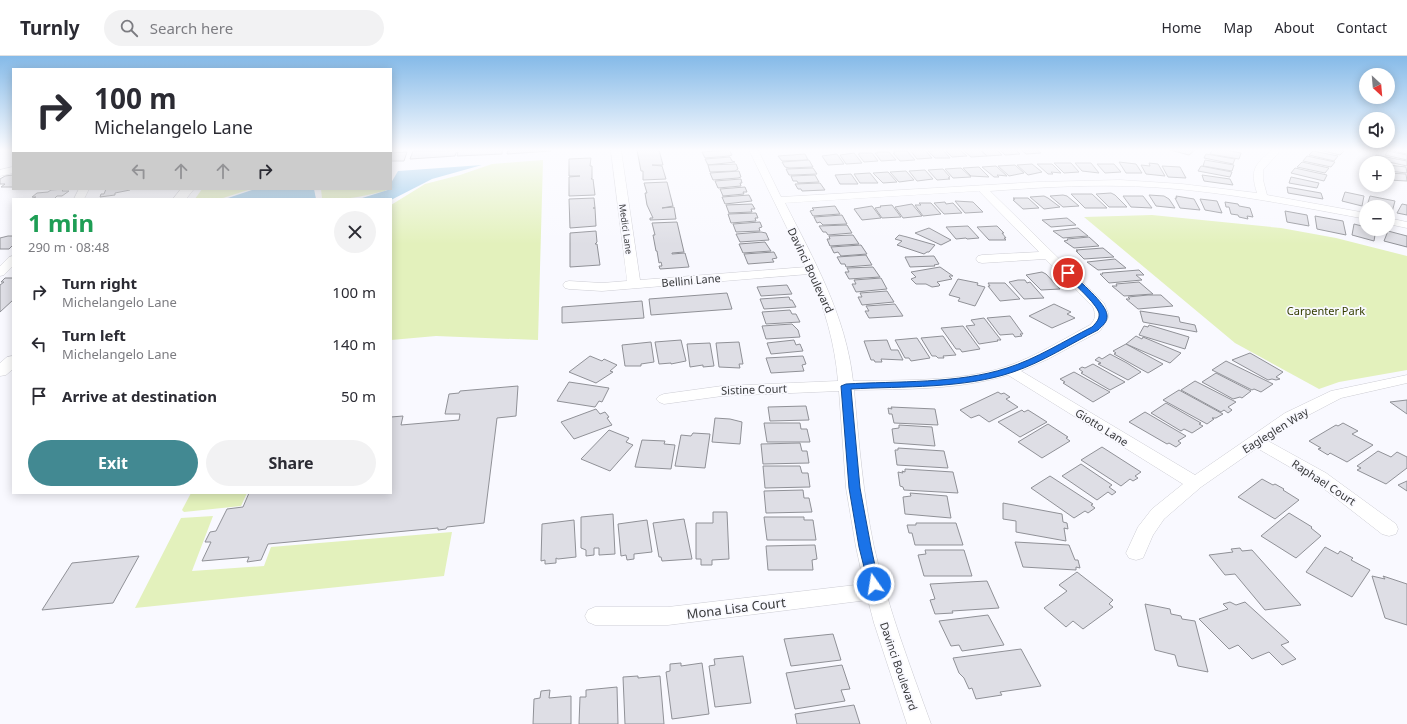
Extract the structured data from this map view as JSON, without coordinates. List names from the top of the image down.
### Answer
{
  "streets": {
    "street": [
      "Medici Lane",
      "Davinci Boulevard",
      "Bellini Lane",
      "Sistine Court",
      "Giotto Lane",
      "Eagleglen Way",
      "Raphael Court",
      "Mona Lisa Court"
    ]
  },
  "crossings": [
    ["Medici Lane", "Bellini Lane"],
    ["Davinci Boulevard", "Bellini Lane"],
    ["Davinci Boulevard", "Sistine Court"],
    ["Davinci Boulevard", "Mona Lisa Court"],
    ["Sistine Court", "Giotto Lane"],
    ["Giotto Lane", "Eagleglen Way"],
    ["Eagleglen Way", "Raphael Court"]
  ],
  "parks": ["Carpenter Park"],
  "north": "bottom right",
  "page": {
    "header": "Turnly",
    "search": "Search here",
    "nav": [
      "Home",
      "Map",
      "About",
      "Contact"
    ],
    "map_buttons": ["+", "−"],
    "turn": ["100 m", "Michelangelo Lane"],
    "heading": ["1 min", "290 m · 08:48"],
    "list": [
      {
        "name": "Turn right",
        "note": "Michelangelo Lane",
        "value": "100 m"
      },
      {
        "name": "Turn left",
        "note": "Michelangelo Lane",
        "value": "140 m"
      },
      {
        "name": "Arrive at destination",
        "value": "50 m"
      }
    ],
    "buttons": ["Exit", "Share"]
  }
}
